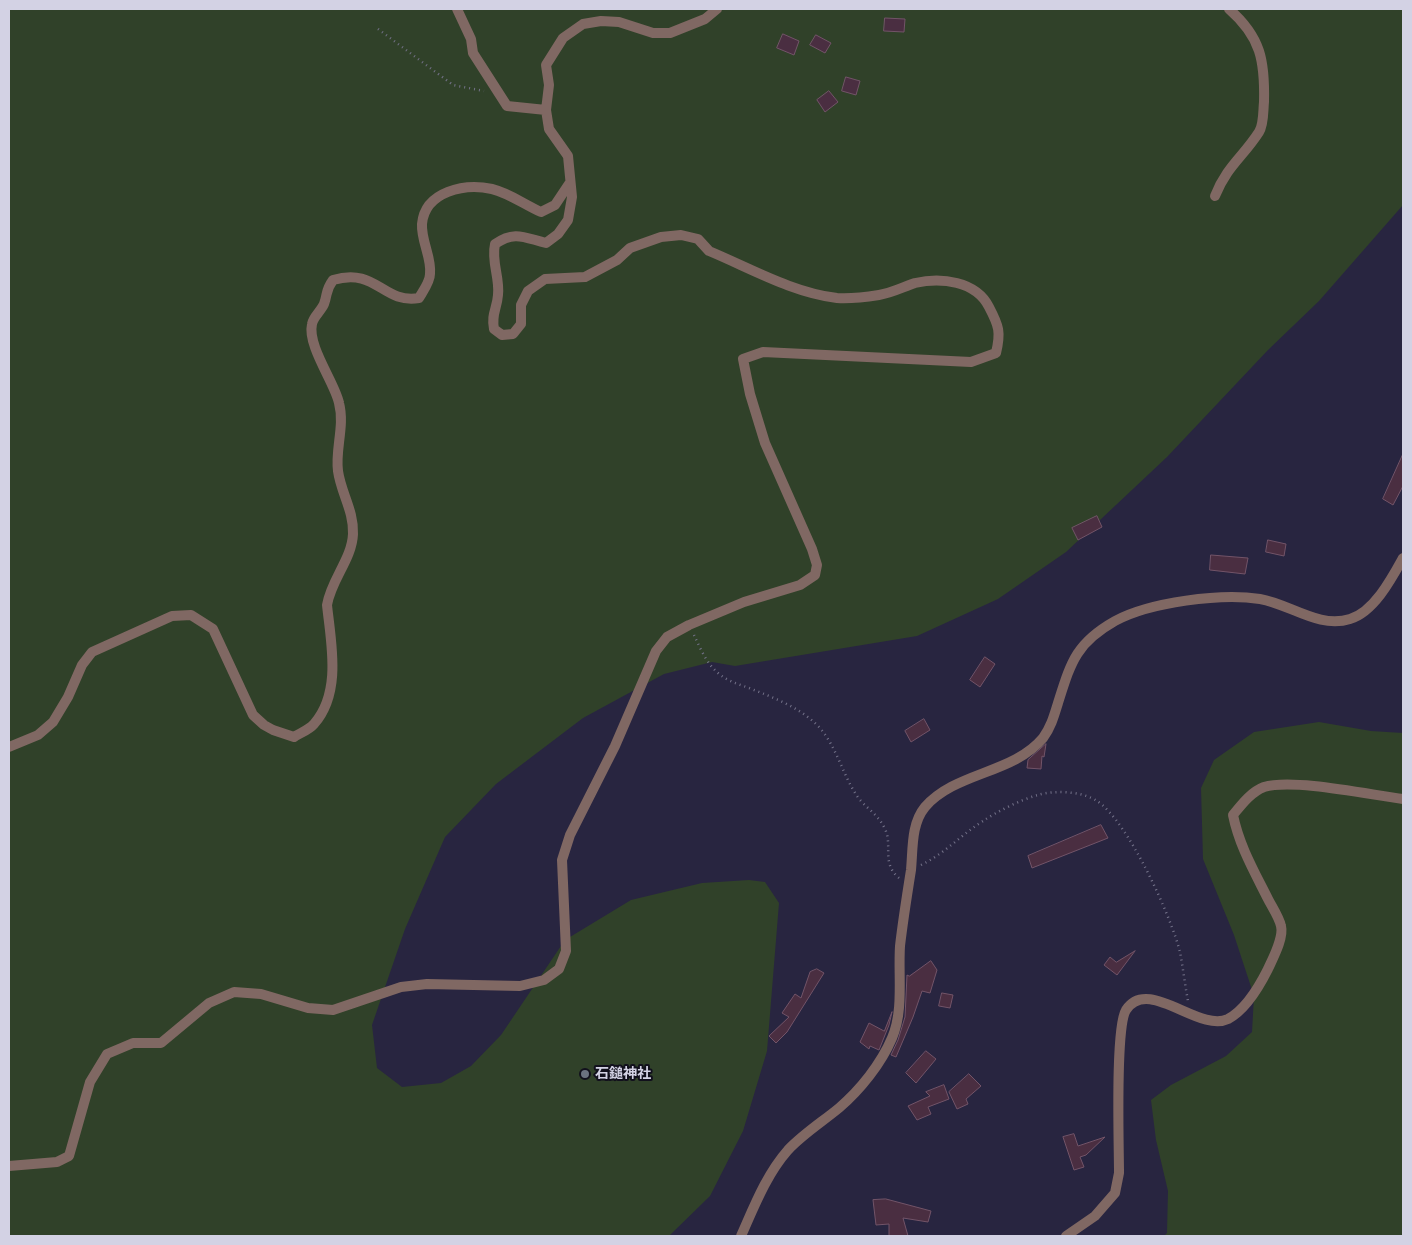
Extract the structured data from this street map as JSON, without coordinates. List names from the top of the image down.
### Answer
{
  "places": ["石鎚神社"]
}
